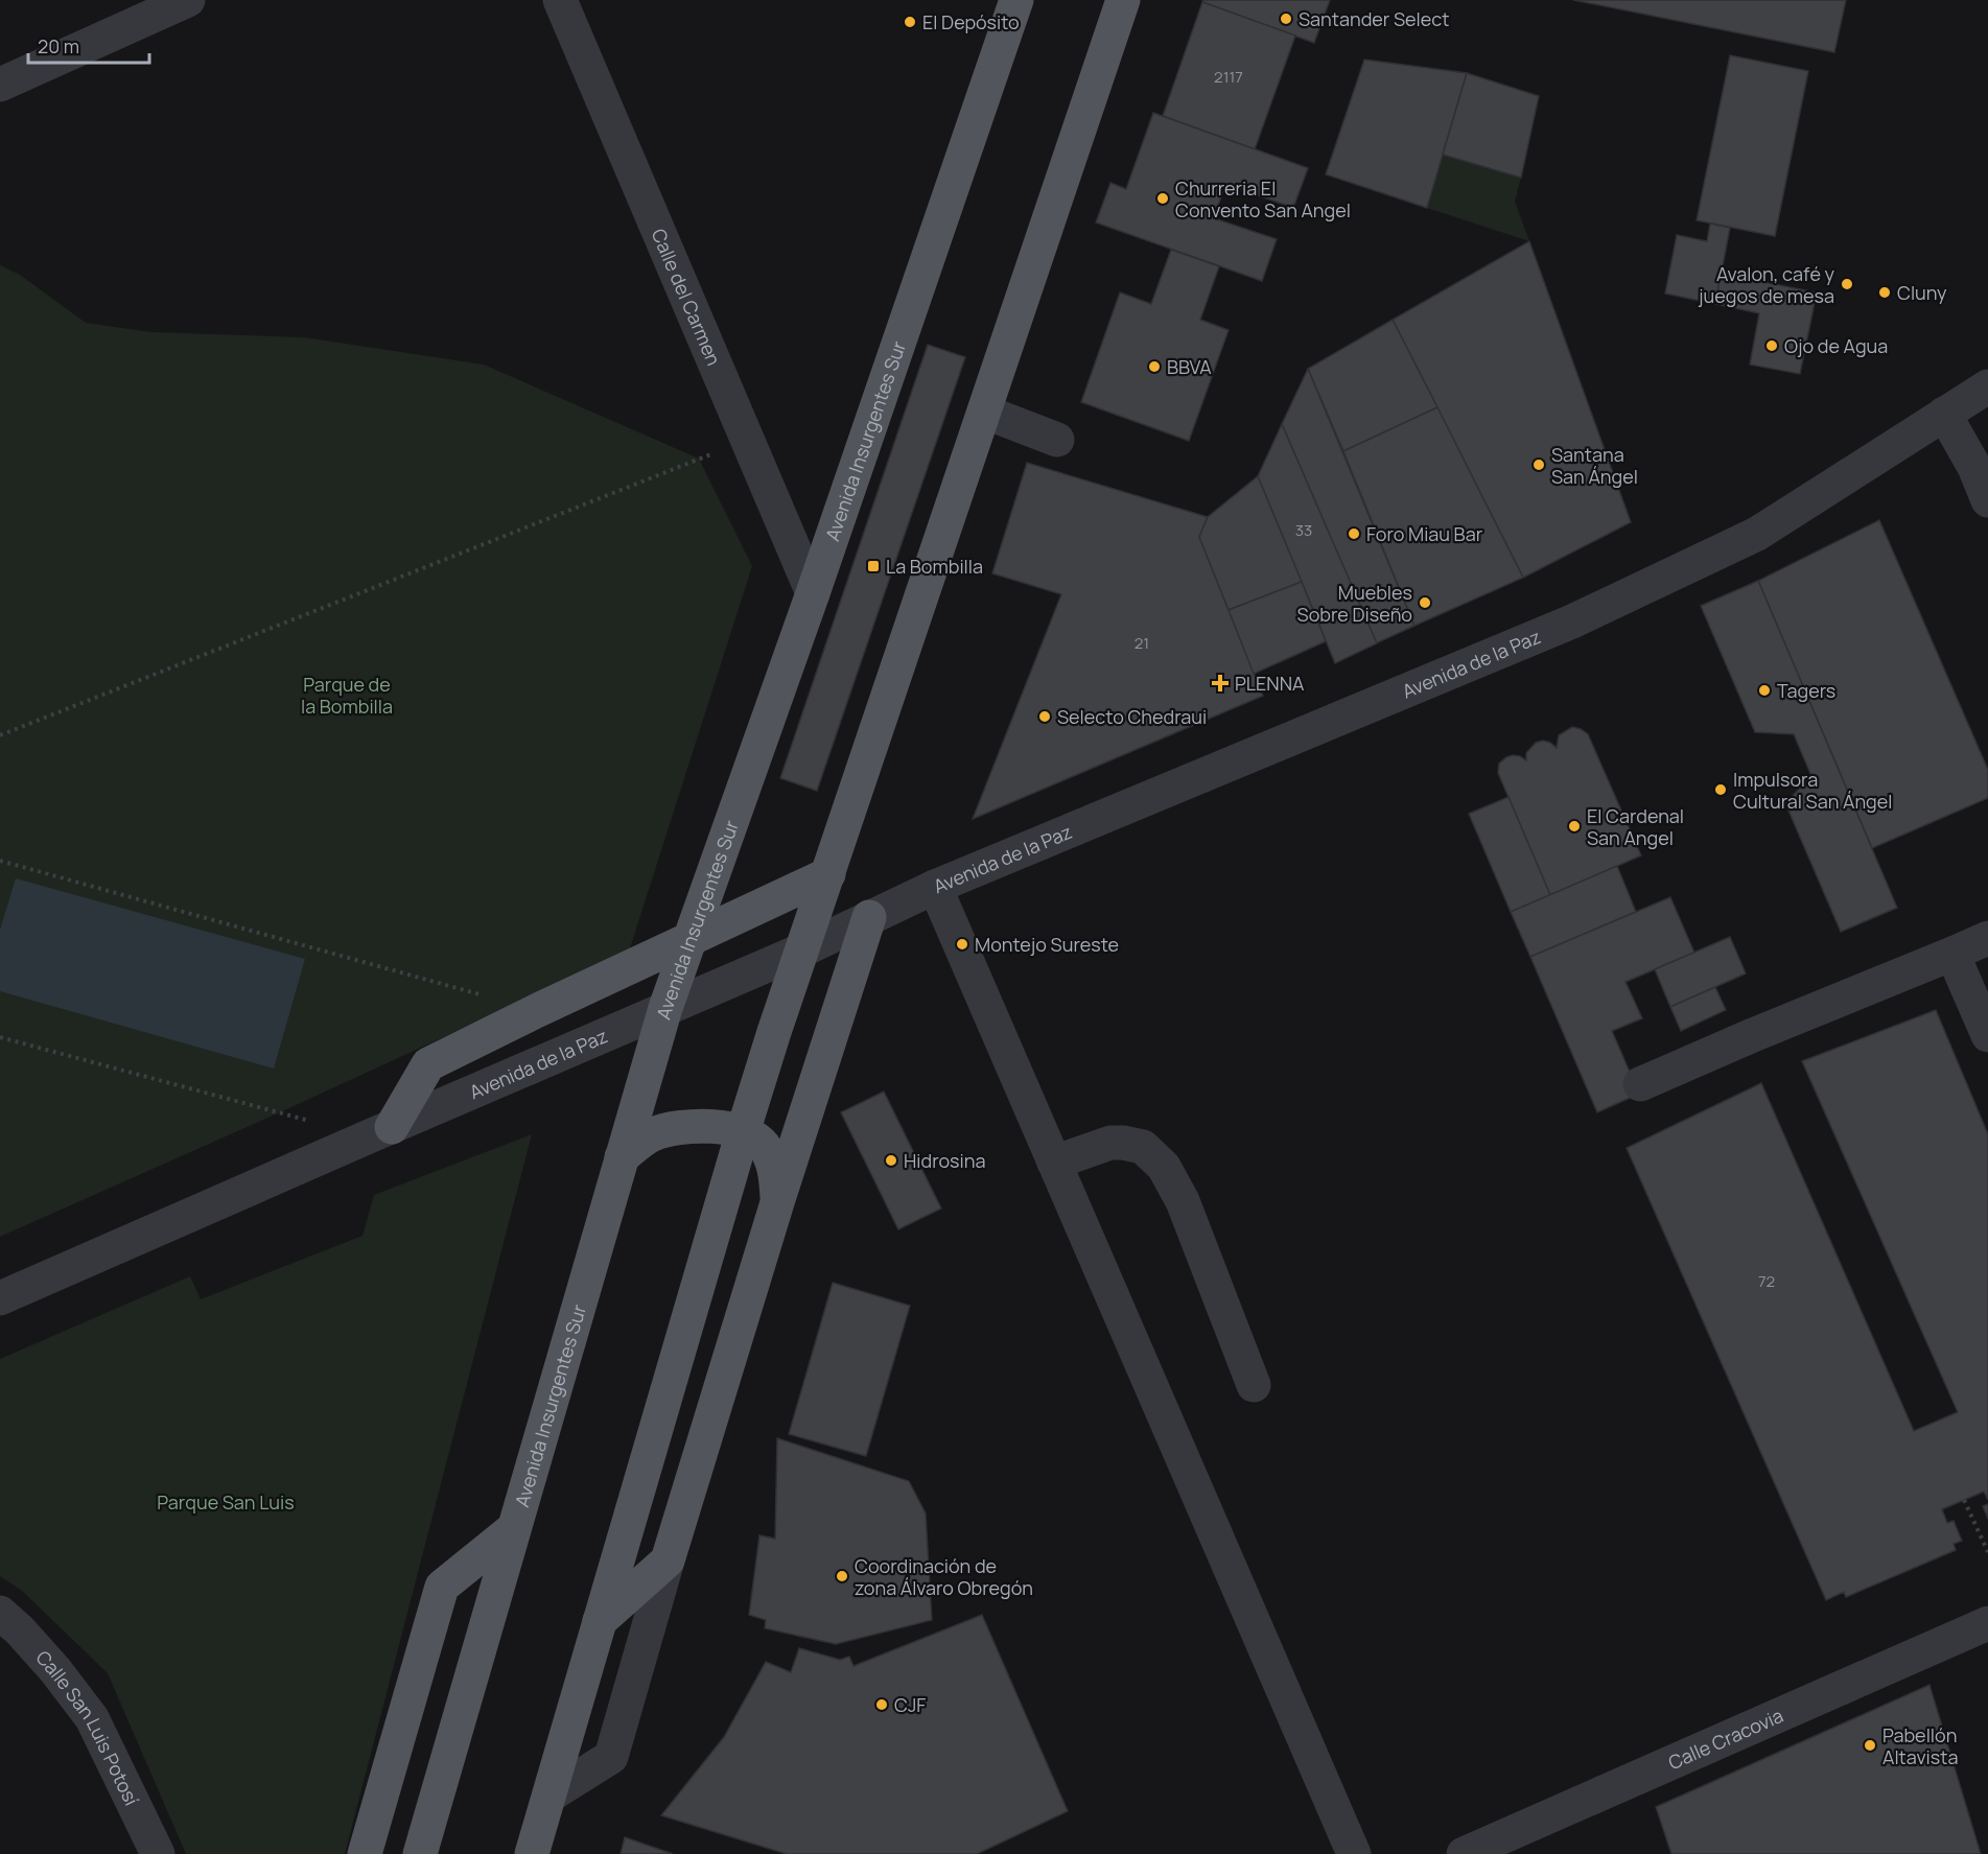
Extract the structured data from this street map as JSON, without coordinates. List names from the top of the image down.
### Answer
{
  "streets": {
    "main road": ["Avenida Insurgentes Sur"],
    "street": [
      "Calle del Carmen",
      "Avenida de la Paz",
      "Calle San Luis Potosí",
      "Calle Cracovia"
    ]
  },
  "crossings": [
    ["Calle del Carmen", "Avenida Insurgentes Sur"],
    ["Avenida Insurgentes Sur", "Avenida de la Paz"]
  ],
  "parks": ["Parque de la Bombilla", "Parque San Luis"],
  "places": {
    "other": [
      "Santander Select",
      "El Depósito",
      "Churreria El Convento San Angel",
      "Avalon, café y juegos de mesa",
      "Cluny",
      "Ojo de Agua",
      "BBVA",
      "Santana San Ángel",
      "Foro Miau Bar",
      "Muebles Sobre Diseño",
      "Tagers",
      "Selecto Chedraui",
      "Impulsora Cultural San Ángel",
      "El Cardenal San Angel",
      "Montejo Sureste",
      "Hidrosina",
      "Coordinación de zona Álvaro Obregón",
      "CJF",
      "Pabellón Altavista"
    ],
    "transit": ["La Bombilla"],
    "health": ["PLENNA"]
  },
  "house_numbers": [
    "2117",
    "33",
    "21",
    "72"
  ],
  "scale_bar": "20 m"
}
